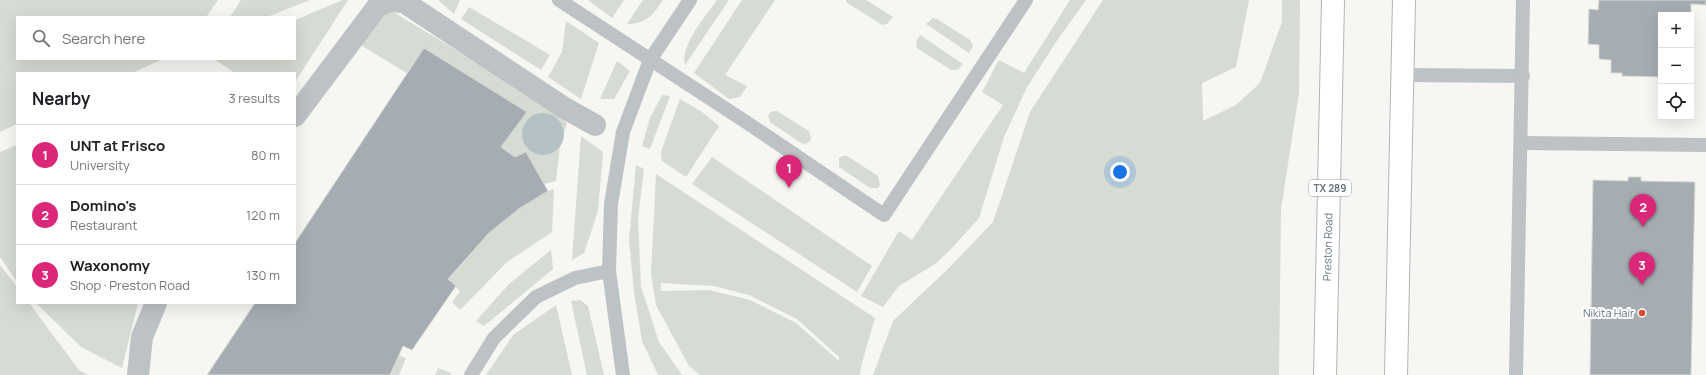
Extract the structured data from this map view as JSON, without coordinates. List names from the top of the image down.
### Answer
{
  "streets": {
    "main road": ["TX 289", "Preston Road"]
  },
  "places": ["Nikita Hair"],
  "page": {
    "map_buttons": ["+", "−"],
    "search": "Search here",
    "heading": ["Nearby", "3 results"],
    "list": [
      {
        "mark": "1",
        "name": "UNT at Frisco",
        "note": "University",
        "value": "80 m"
      },
      {
        "mark": "2",
        "name": "Domino's",
        "note": "Restaurant",
        "value": "120 m"
      },
      {
        "mark": "3",
        "name": "Waxonomy",
        "note": "Shop · Preston Road",
        "value": "130 m"
      }
    ],
    "pins": ["1", "2", "3"]
  }
}
